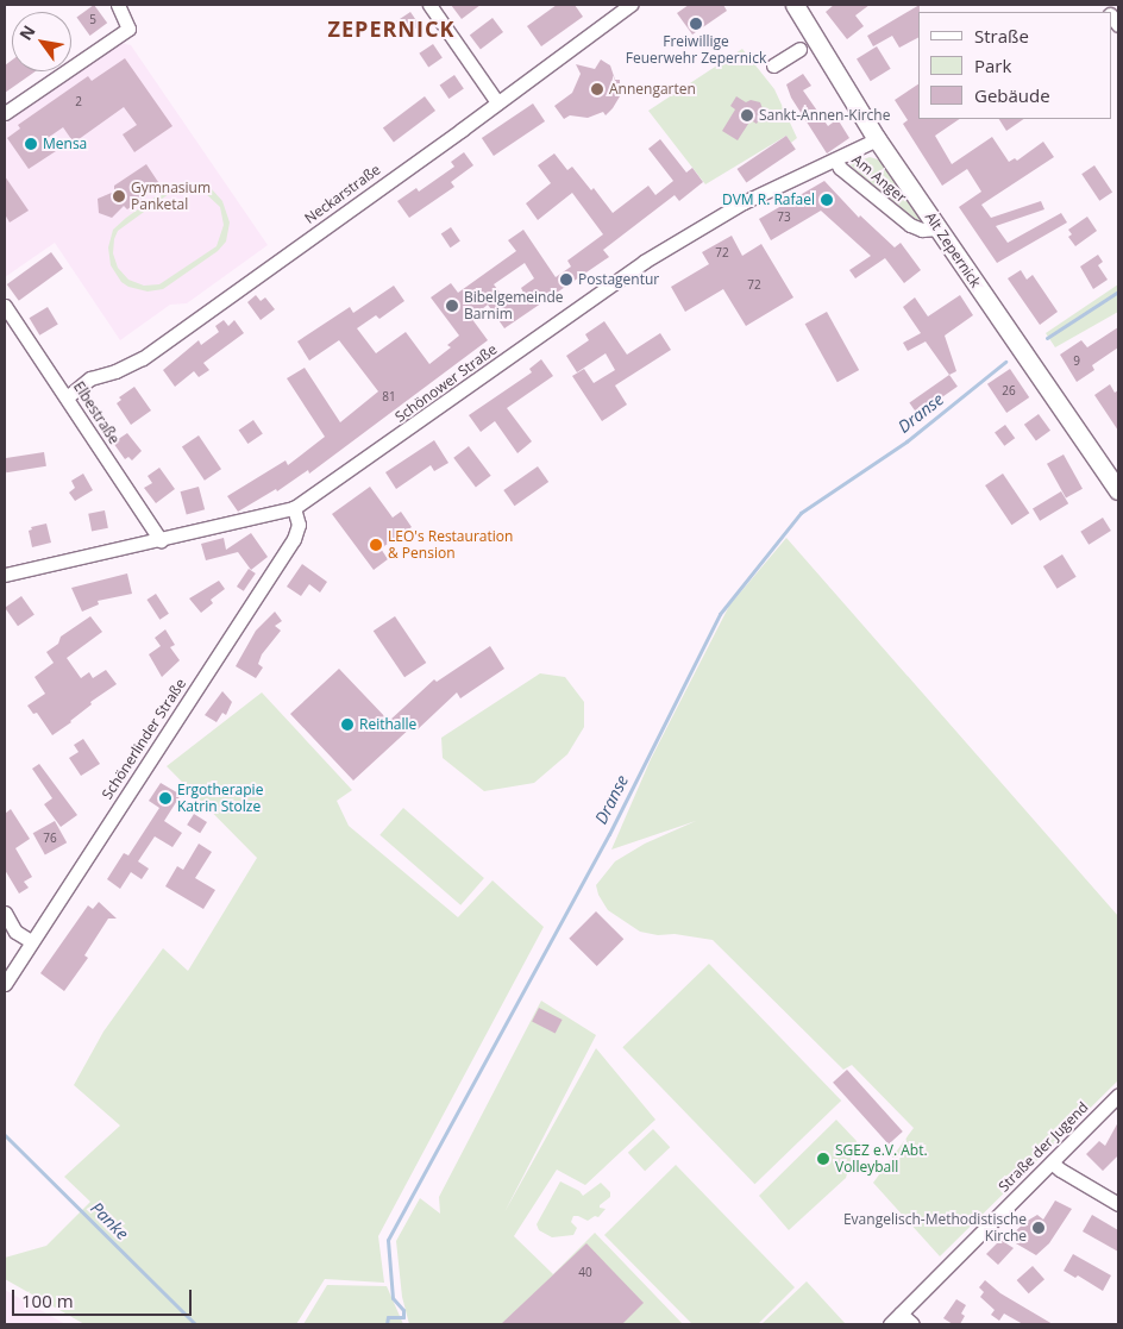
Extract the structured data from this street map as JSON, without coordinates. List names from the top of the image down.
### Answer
{
  "streets": {
    "main road": ["Alt Zepernick"],
    "street": [
      "Am Anger",
      "Neckarstraße",
      "Schönower Straße",
      "Elbestraße",
      "Schönerlinder Straße",
      "Straße der Jugend"
    ]
  },
  "crossings": [
    ["Am Anger", "Alt Zepernick"],
    ["Am Anger", "Schönower Straße"],
    ["Neckarstraße", "Elbestraße"],
    ["Alt Zepernick", "Schönower Straße"],
    ["Schönower Straße", "Elbestraße"],
    ["Schönower Straße", "Schönerlinder Straße"]
  ],
  "districts": ["ZEPERNICK"],
  "water": ["Dranse", "Panke"],
  "places": [
    "Freiwillige Feuerwehr Zepernick",
    "Annengarten",
    "Sankt-Annen-Kirche",
    "Mensa",
    "Gymnasium Panketal",
    "DVM R. Rafael",
    "Postagentur",
    "Bibelgemeinde Barnim",
    "LEO's Restauration & Pension",
    "Reithalle",
    "Ergotherapie Katrin Stolze",
    "SGEZ e.V. Abt. Volleyball",
    "Evangelisch-Methodistische Kirche"
  ],
  "house_numbers": [
    "5",
    "2",
    "73",
    "72",
    "72",
    "9",
    "26",
    "81",
    "76",
    "40"
  ],
  "legend": ["Straße", "Park", "Gebäude"],
  "scale_bar": "100 m",
  "north": "top left"
}
